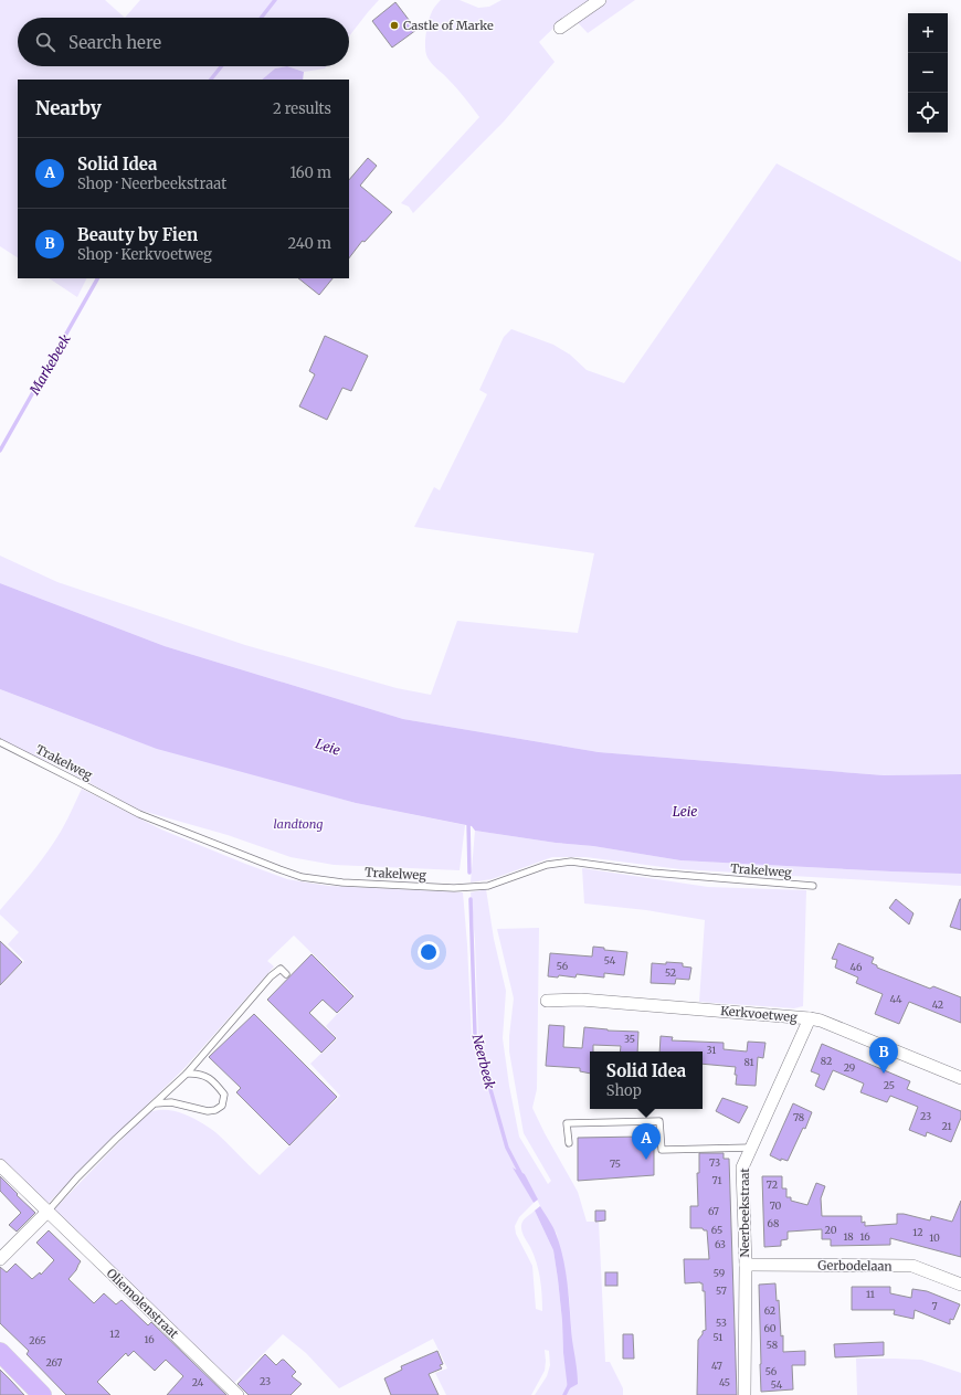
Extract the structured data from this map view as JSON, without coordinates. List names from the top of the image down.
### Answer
{
  "streets": {
    "street": [
      "Kerkvoetweg",
      "Neerbeekstraat",
      "Gerbodelaan",
      "Oliemolenstraat"
    ],
    "lane": ["Trakelweg"]
  },
  "crossings": [
    ["Kerkvoetweg", "Neerbeekstraat"],
    ["Neerbeekstraat", "Gerbodelaan"]
  ],
  "water": ["Markebeek", "Leie", "Neerbeek"],
  "parks": ["landtong"],
  "places": ["Castle of Marke"],
  "house_numbers": [
    "54",
    "56",
    "46",
    "52",
    "44",
    "42",
    "35",
    "31",
    "82",
    "81",
    "29",
    "25",
    "23",
    "78",
    "21",
    "73",
    "75",
    "71",
    "72",
    "70",
    "67",
    "68",
    "65",
    "20",
    "12",
    "18",
    "16",
    "10",
    "63",
    "59",
    "57",
    "11",
    "7",
    "62",
    "53",
    "60",
    "12",
    "51",
    "16",
    "265",
    "58",
    "267",
    "47",
    "56",
    "23",
    "24",
    "45",
    "54"
  ],
  "page": {
    "map_buttons": ["+", "−"],
    "search": "Search here",
    "heading": ["Nearby", "2 results"],
    "list": [
      {
        "mark": "A",
        "name": "Solid Idea",
        "note": "Shop · Neerbeekstraat",
        "value": "160 m"
      },
      {
        "mark": "B",
        "name": "Beauty by Fien",
        "note": "Shop · Kerkvoetweg",
        "value": "240 m"
      }
    ],
    "pins": ["B", "A"],
    "popup": ["Solid Idea", "Shop"]
  }
}
